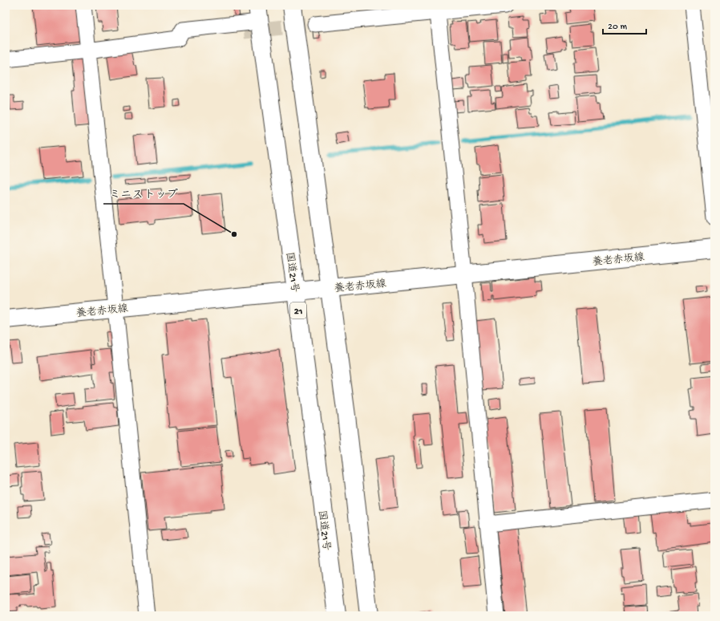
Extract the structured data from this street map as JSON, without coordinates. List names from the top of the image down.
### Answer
{
  "streets": {
    "main road": ["養老赤坂線", "国道21号", "21"]
  },
  "crossings": [
    ["養老赤坂線", "国道21号"]
  ],
  "places": ["ミニストップ"],
  "scale_bar": "20 m"
}
